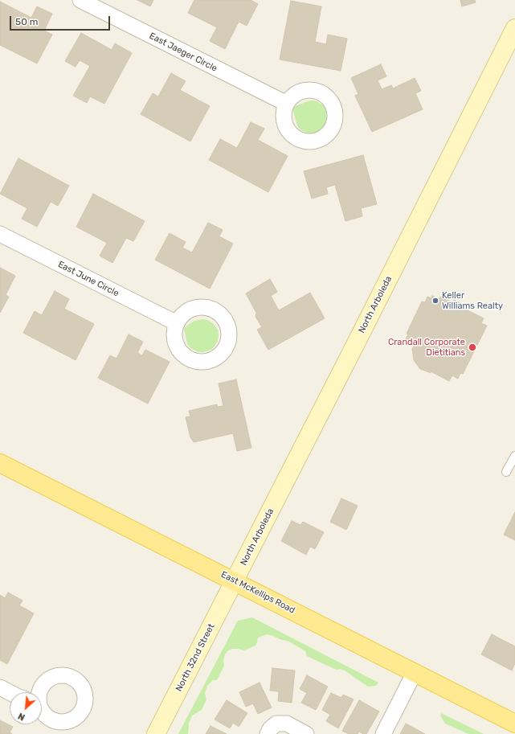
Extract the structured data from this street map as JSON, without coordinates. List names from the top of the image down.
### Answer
{
  "streets": {
    "main road": ["East McKellips Road"],
    "street": [
      "East Jaeger Circle",
      "East June Circle",
      "North Arboleda",
      "North 32nd Street"
    ]
  },
  "crossings": [
    ["North Arboleda", "East McKellips Road"],
    ["North Arboleda", "North 32nd Street"],
    ["East McKellips Road", "North 32nd Street"]
  ],
  "places": ["Keller Williams Realty", "Crandall Corporate Dietitians"],
  "scale_bar": "50 m",
  "north": "bottom left"
}
